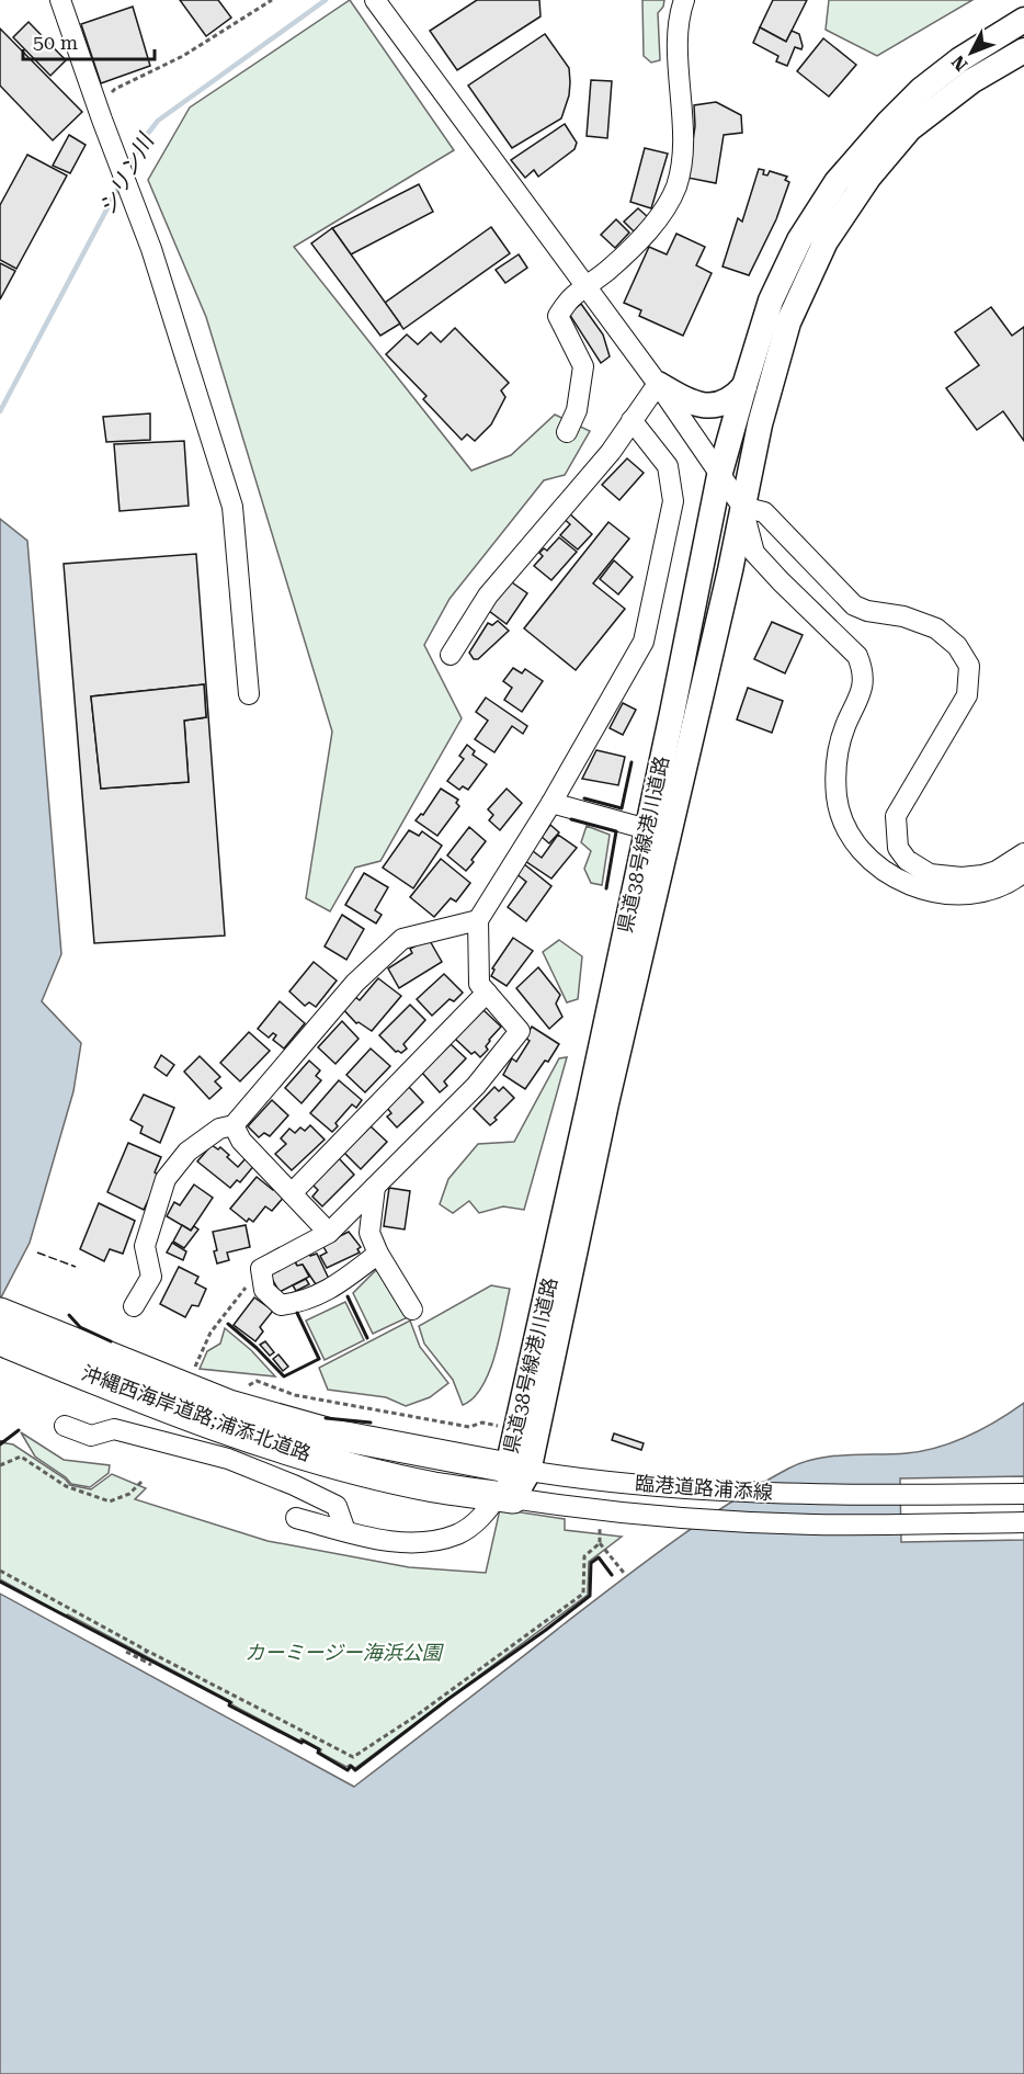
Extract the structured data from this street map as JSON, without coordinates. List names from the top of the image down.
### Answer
{
  "streets": {
    "highway": ["沖縄西海岸道路;浦添北道路"],
    "main road": ["県道38号線港川道路"],
    "street": ["臨港道路浦添線"]
  },
  "crossings": [
    ["県道38号線港川道路", "沖縄西海岸道路;浦添北道路"],
    ["県道38号線港川道路", "臨港道路浦添線"],
    ["沖縄西海岸道路;浦添北道路", "臨港道路浦添線"]
  ],
  "water": ["シリン川"],
  "parks": ["カーミージー海浜公園"],
  "scale_bar": "50 m",
  "north": "bottom left"
}
